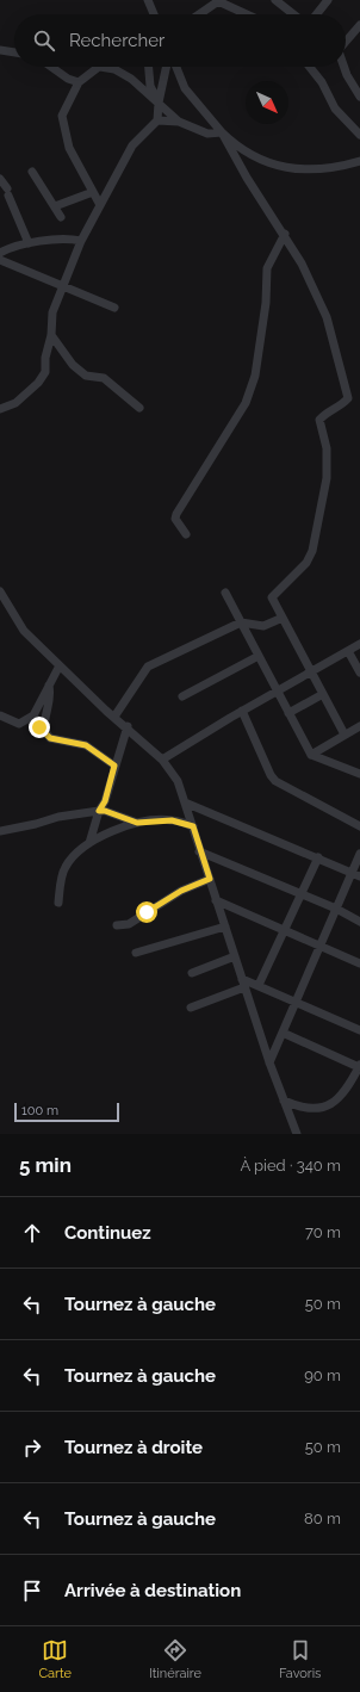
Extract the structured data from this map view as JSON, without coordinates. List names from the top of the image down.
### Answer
{
  "scale_bar": "100 m",
  "north": "bottom right",
  "page": {
    "search": "Rechercher",
    "scale": "100 m",
    "heading": ["5 min", "À pied · 340 m"],
    "list": [
      ["Continuez", "70 m"],
      ["Tournez à gauche", "50 m"],
      ["Tournez à gauche", "90 m"],
      ["Tournez à droite", "50 m"],
      ["Tournez à gauche", "80 m"],
      "Arrivée à destination"
    ],
    "nav": ["Carte", "Itinéraire", "Favoris"]
  }
}
